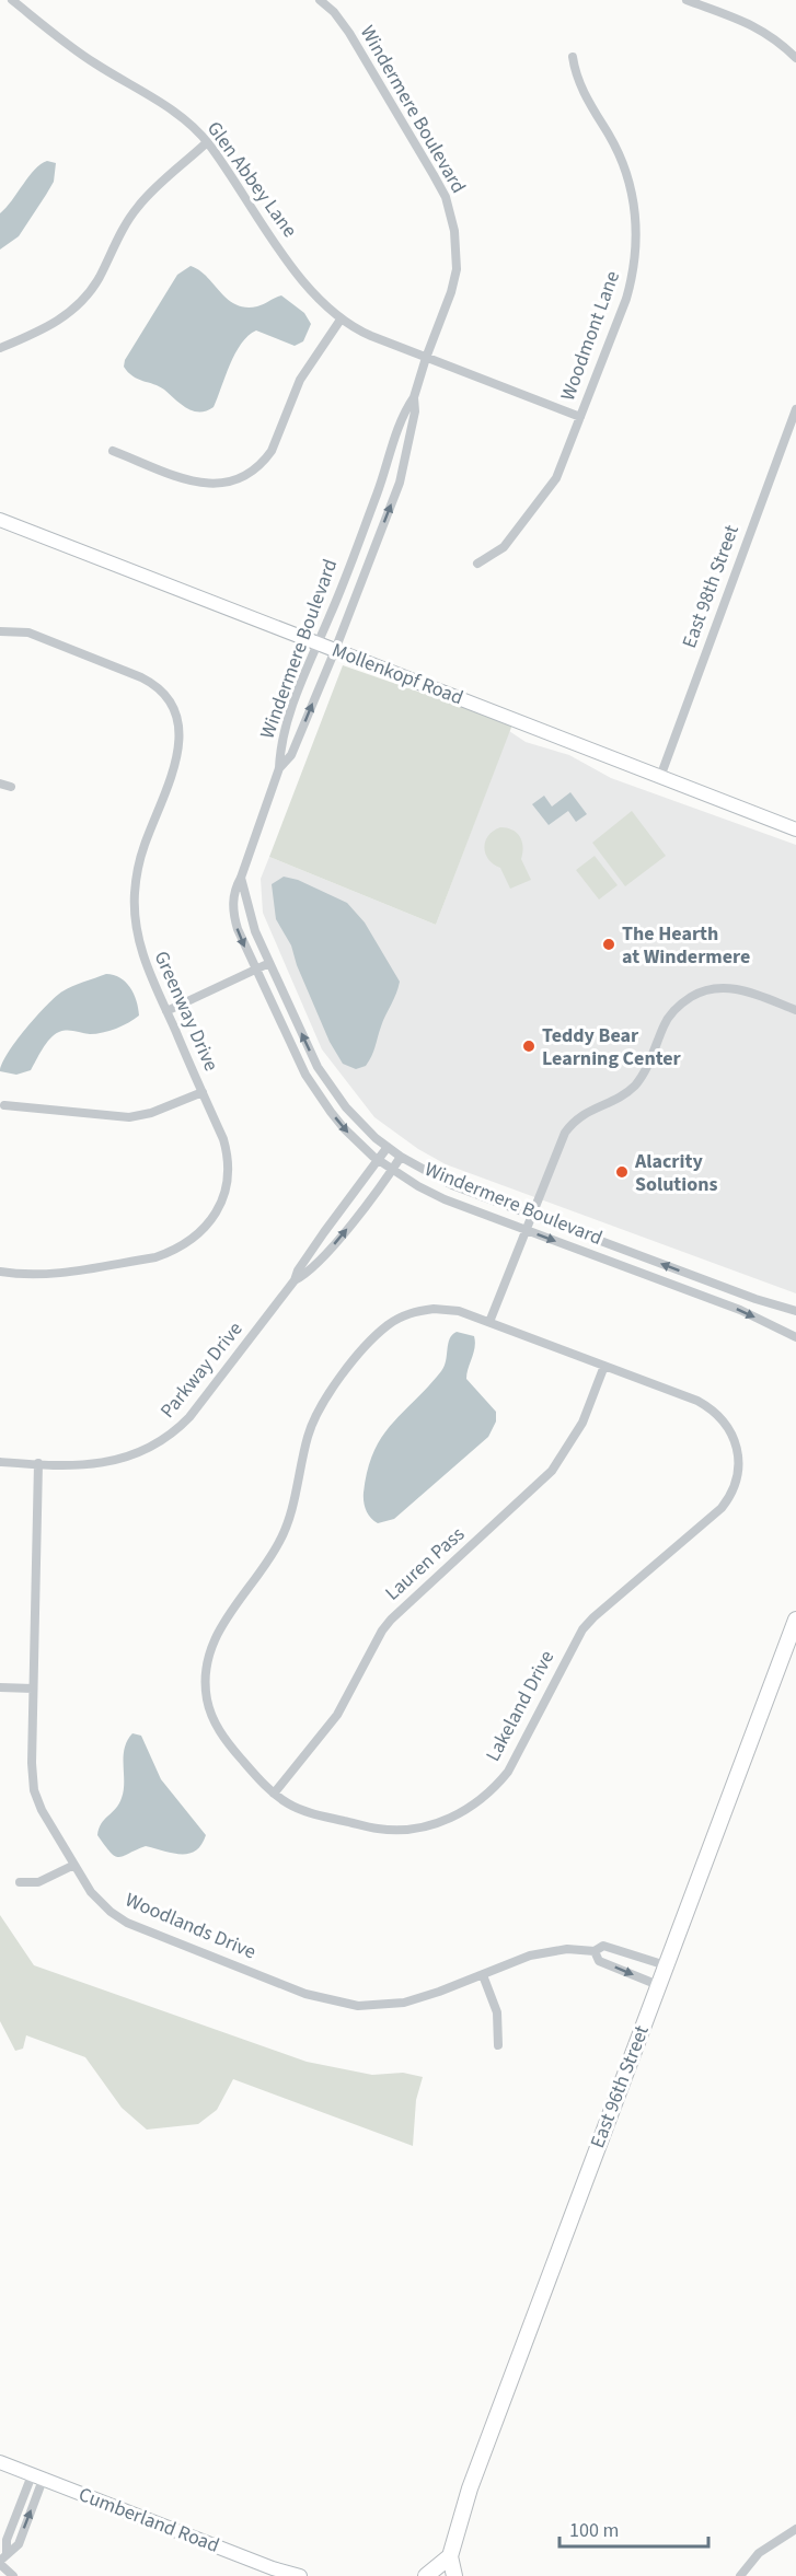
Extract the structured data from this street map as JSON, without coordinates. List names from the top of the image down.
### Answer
{
  "streets": {
    "main road": ["East 96th Street"],
    "street": [
      "Windermere Boulevard",
      "Glen Abbey Lane",
      "Woodmont Lane",
      "East 98th Street",
      "Mollenkopf Road",
      "Greenway Drive",
      "Parkway Drive",
      "Lauren Pass",
      "Lakeland Drive",
      "Woodlands Drive",
      "Cumberland Road"
    ]
  },
  "crossings": [
    ["Windermere Boulevard", "Glen Abbey Lane"],
    ["Windermere Boulevard", "Mollenkopf Road"],
    ["Windermere Boulevard", "Parkway Drive"],
    ["Glen Abbey Lane", "Woodmont Lane"],
    ["East 98th Street", "Mollenkopf Road"],
    ["Parkway Drive", "Woodlands Drive"],
    ["Lauren Pass", "Lakeland Drive"],
    ["Woodlands Drive", "East 96th Street"]
  ],
  "places": ["The Hearth at Windermere", "Teddy Bear Learning Center", "Alacrity Solutions"],
  "scale_bar": "100 m"
}
